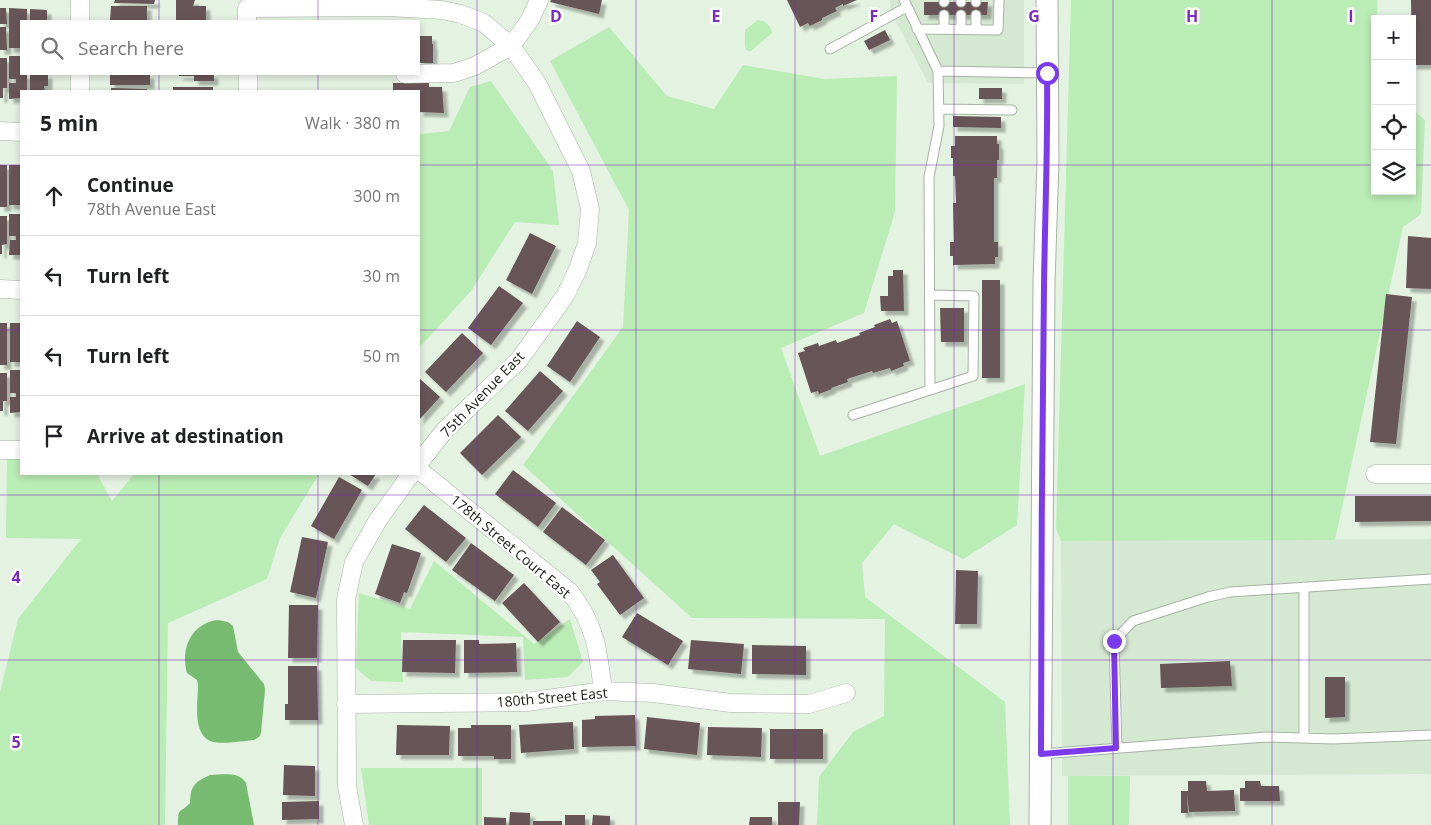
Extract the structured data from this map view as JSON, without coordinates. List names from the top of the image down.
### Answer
{
  "streets": {
    "street": ["75th Avenue East", "178th Street Court East", "180th Street East"]
  },
  "crossings": [
    ["178th Street Court East", "180th Street East"]
  ],
  "page": {
    "map_buttons": ["+", "−"],
    "search": "Search here",
    "heading": ["5 min", "Walk · 380 m"],
    "list": [
      ["Continue", "78th Avenue East", "300 m"],
      ["Turn left", "30 m"],
      ["Turn left", "50 m"],
      "Arrive at destination"
    ]
  },
  "grid": {
    "columns": [
      "D",
      "E",
      "F",
      "G",
      "H",
      "I"
    ],
    "rows": ["4", "5"]
  }
}
